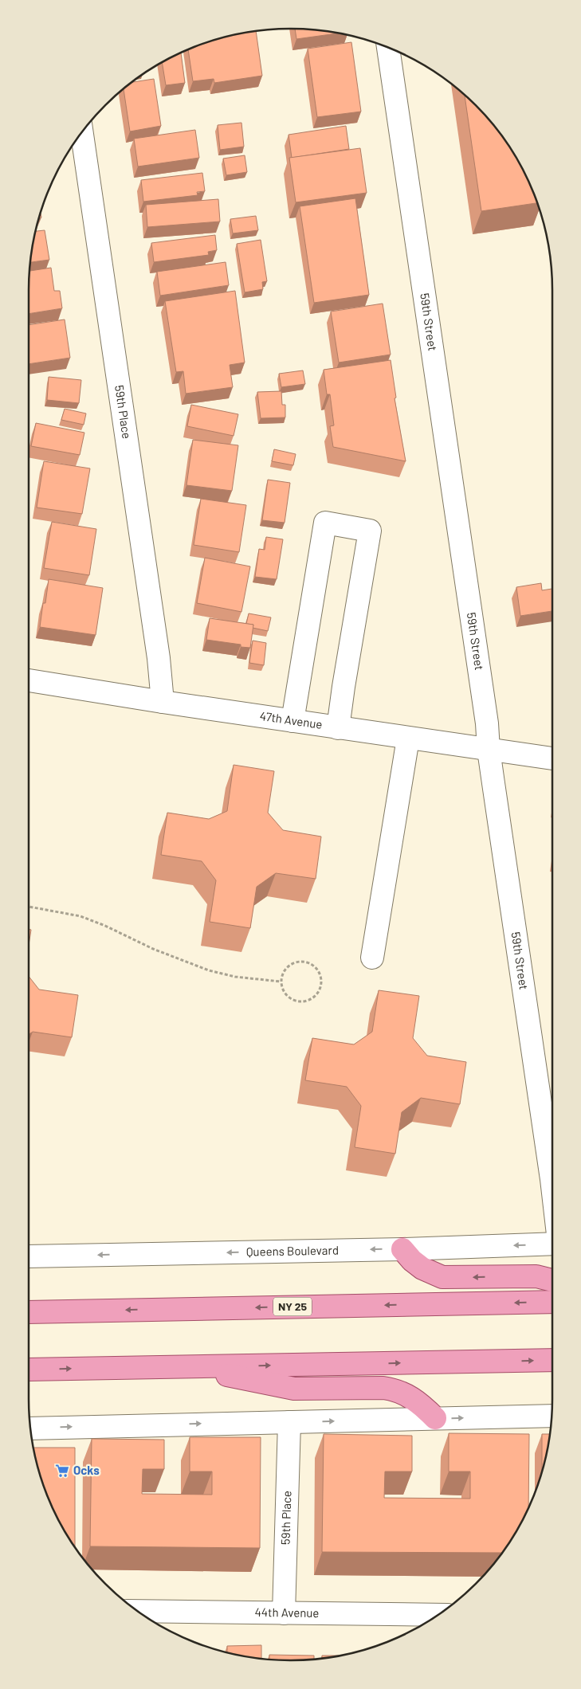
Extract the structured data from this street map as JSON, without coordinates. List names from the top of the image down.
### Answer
{
  "streets": {
    "main road": ["NY 25"],
    "street": [
      "59th Street",
      "59th Place",
      "47th Avenue",
      "Queens Boulevard",
      "44th Avenue"
    ]
  },
  "crossings": [
    ["59th Street", "47th Avenue"],
    ["59th Place", "47th Avenue"],
    ["59th Place", "44th Avenue"]
  ],
  "places": {
    "supermarket": ["Ocks"]
  }
}
